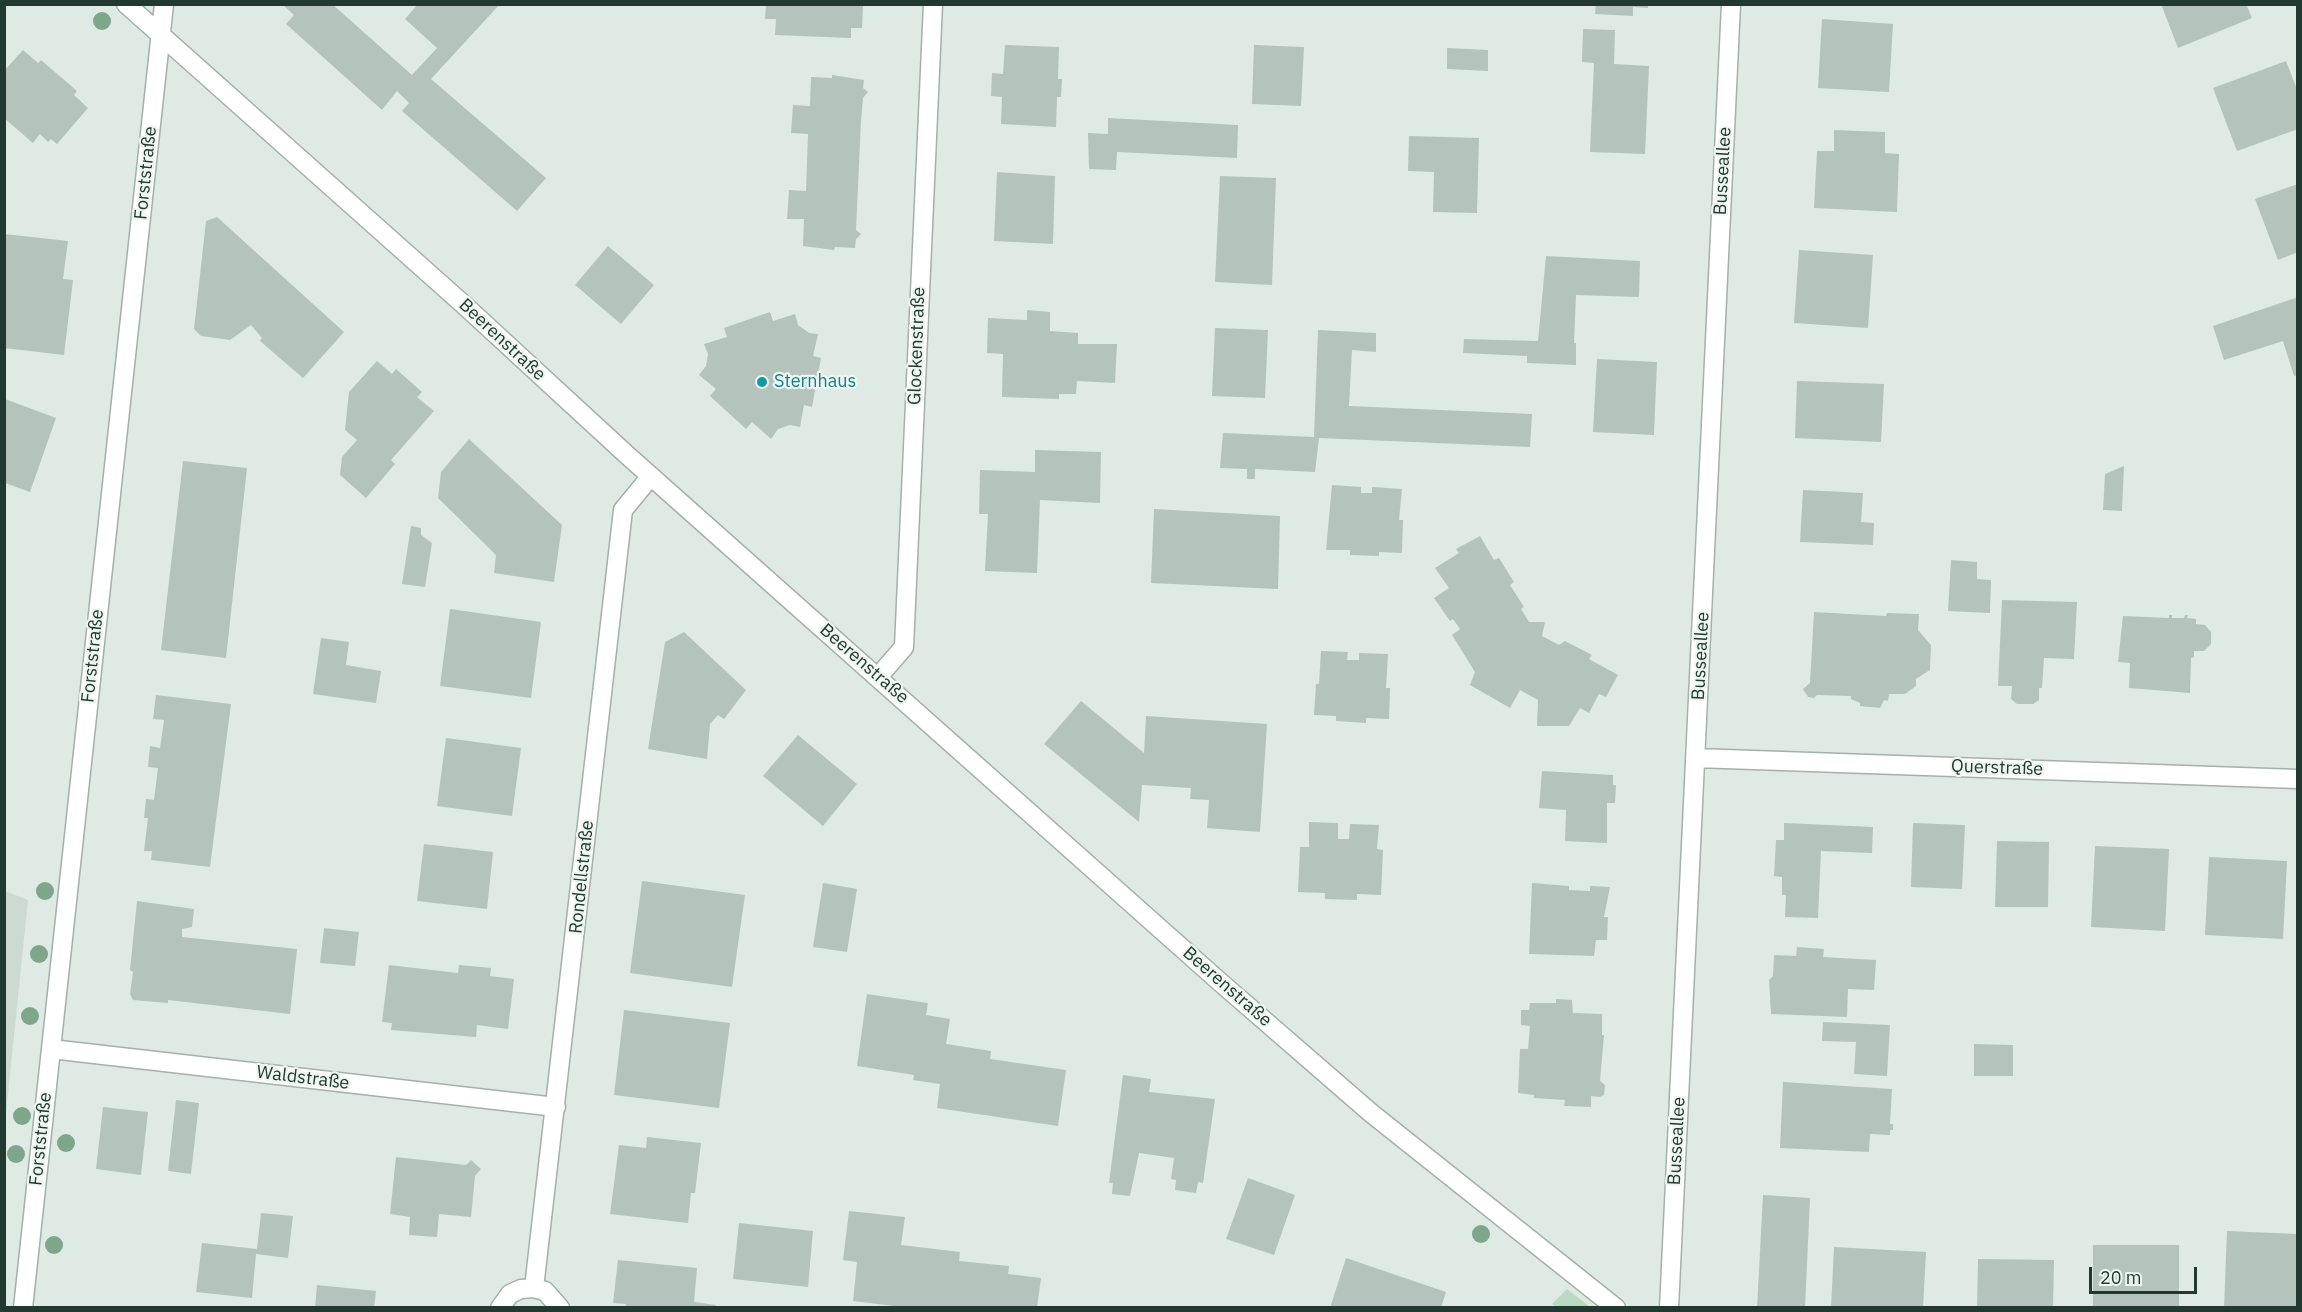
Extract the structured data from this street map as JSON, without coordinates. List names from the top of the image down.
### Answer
{
  "streets": {
    "street": [
      "Busseallee",
      "Forststraße",
      "Beerenstraße",
      "Glockenstraße",
      "Querstraße",
      "Rondellstraße",
      "Waldstraße"
    ]
  },
  "crossings": [
    ["Busseallee", "Querstraße"],
    ["Forststraße", "Beerenstraße"],
    ["Forststraße", "Waldstraße"],
    ["Beerenstraße", "Glockenstraße"],
    ["Beerenstraße", "Rondellstraße"],
    ["Rondellstraße", "Waldstraße"]
  ],
  "places": ["Sternhaus"],
  "scale_bar": "20 m"
}
